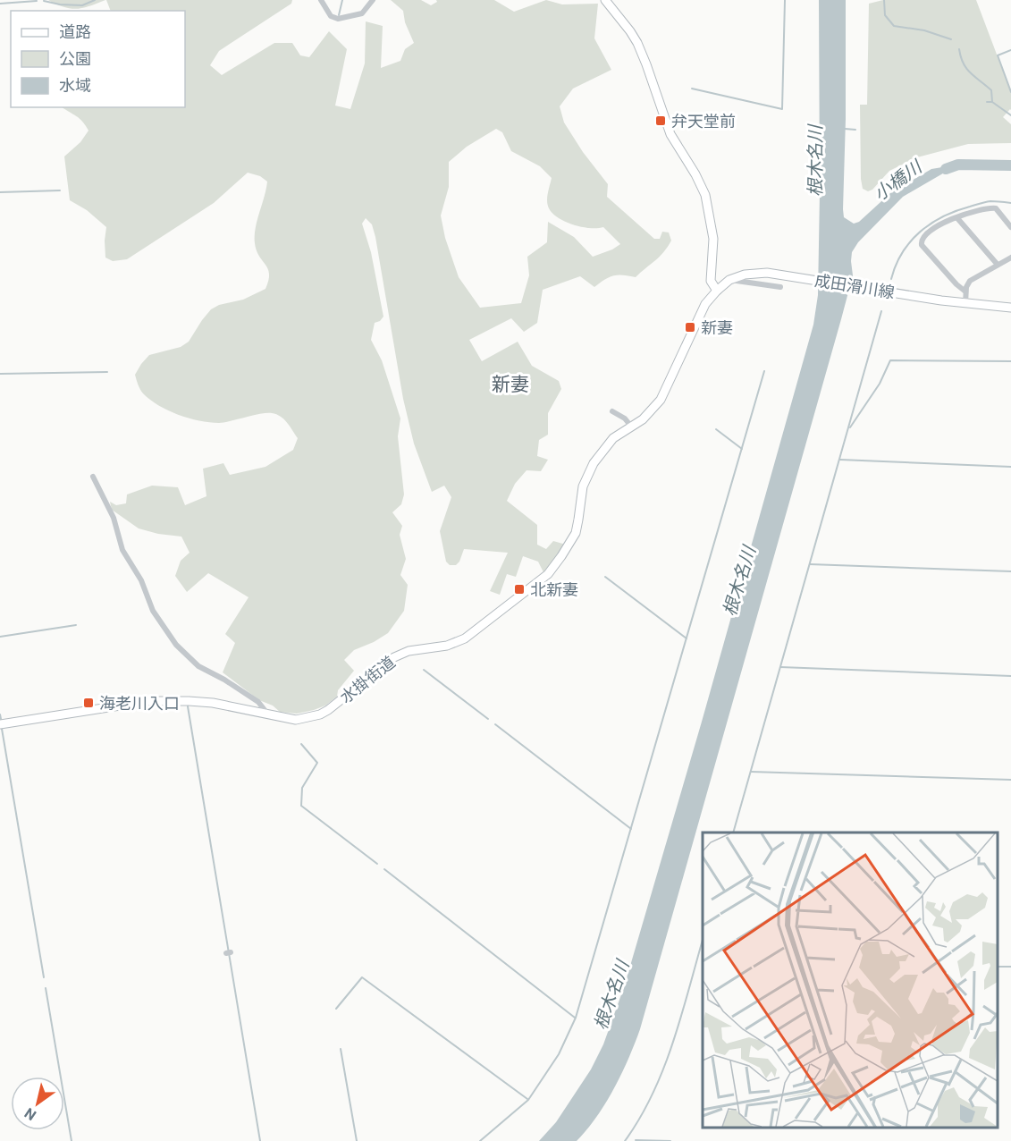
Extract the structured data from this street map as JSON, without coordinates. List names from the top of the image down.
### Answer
{
  "streets": {
    "main road": ["成田滑川線", "水掛街道"]
  },
  "crossings": [
    ["成田滑川線", "水掛街道"]
  ],
  "districts": ["新妻"],
  "water": ["根木名川", "小橋川"],
  "places": {
    "transit": [
      "弁天堂前",
      "新妻",
      "北新妻",
      "海老川入口"
    ]
  },
  "legend": ["道路", "公園", "水域"],
  "north": "bottom left"
}
